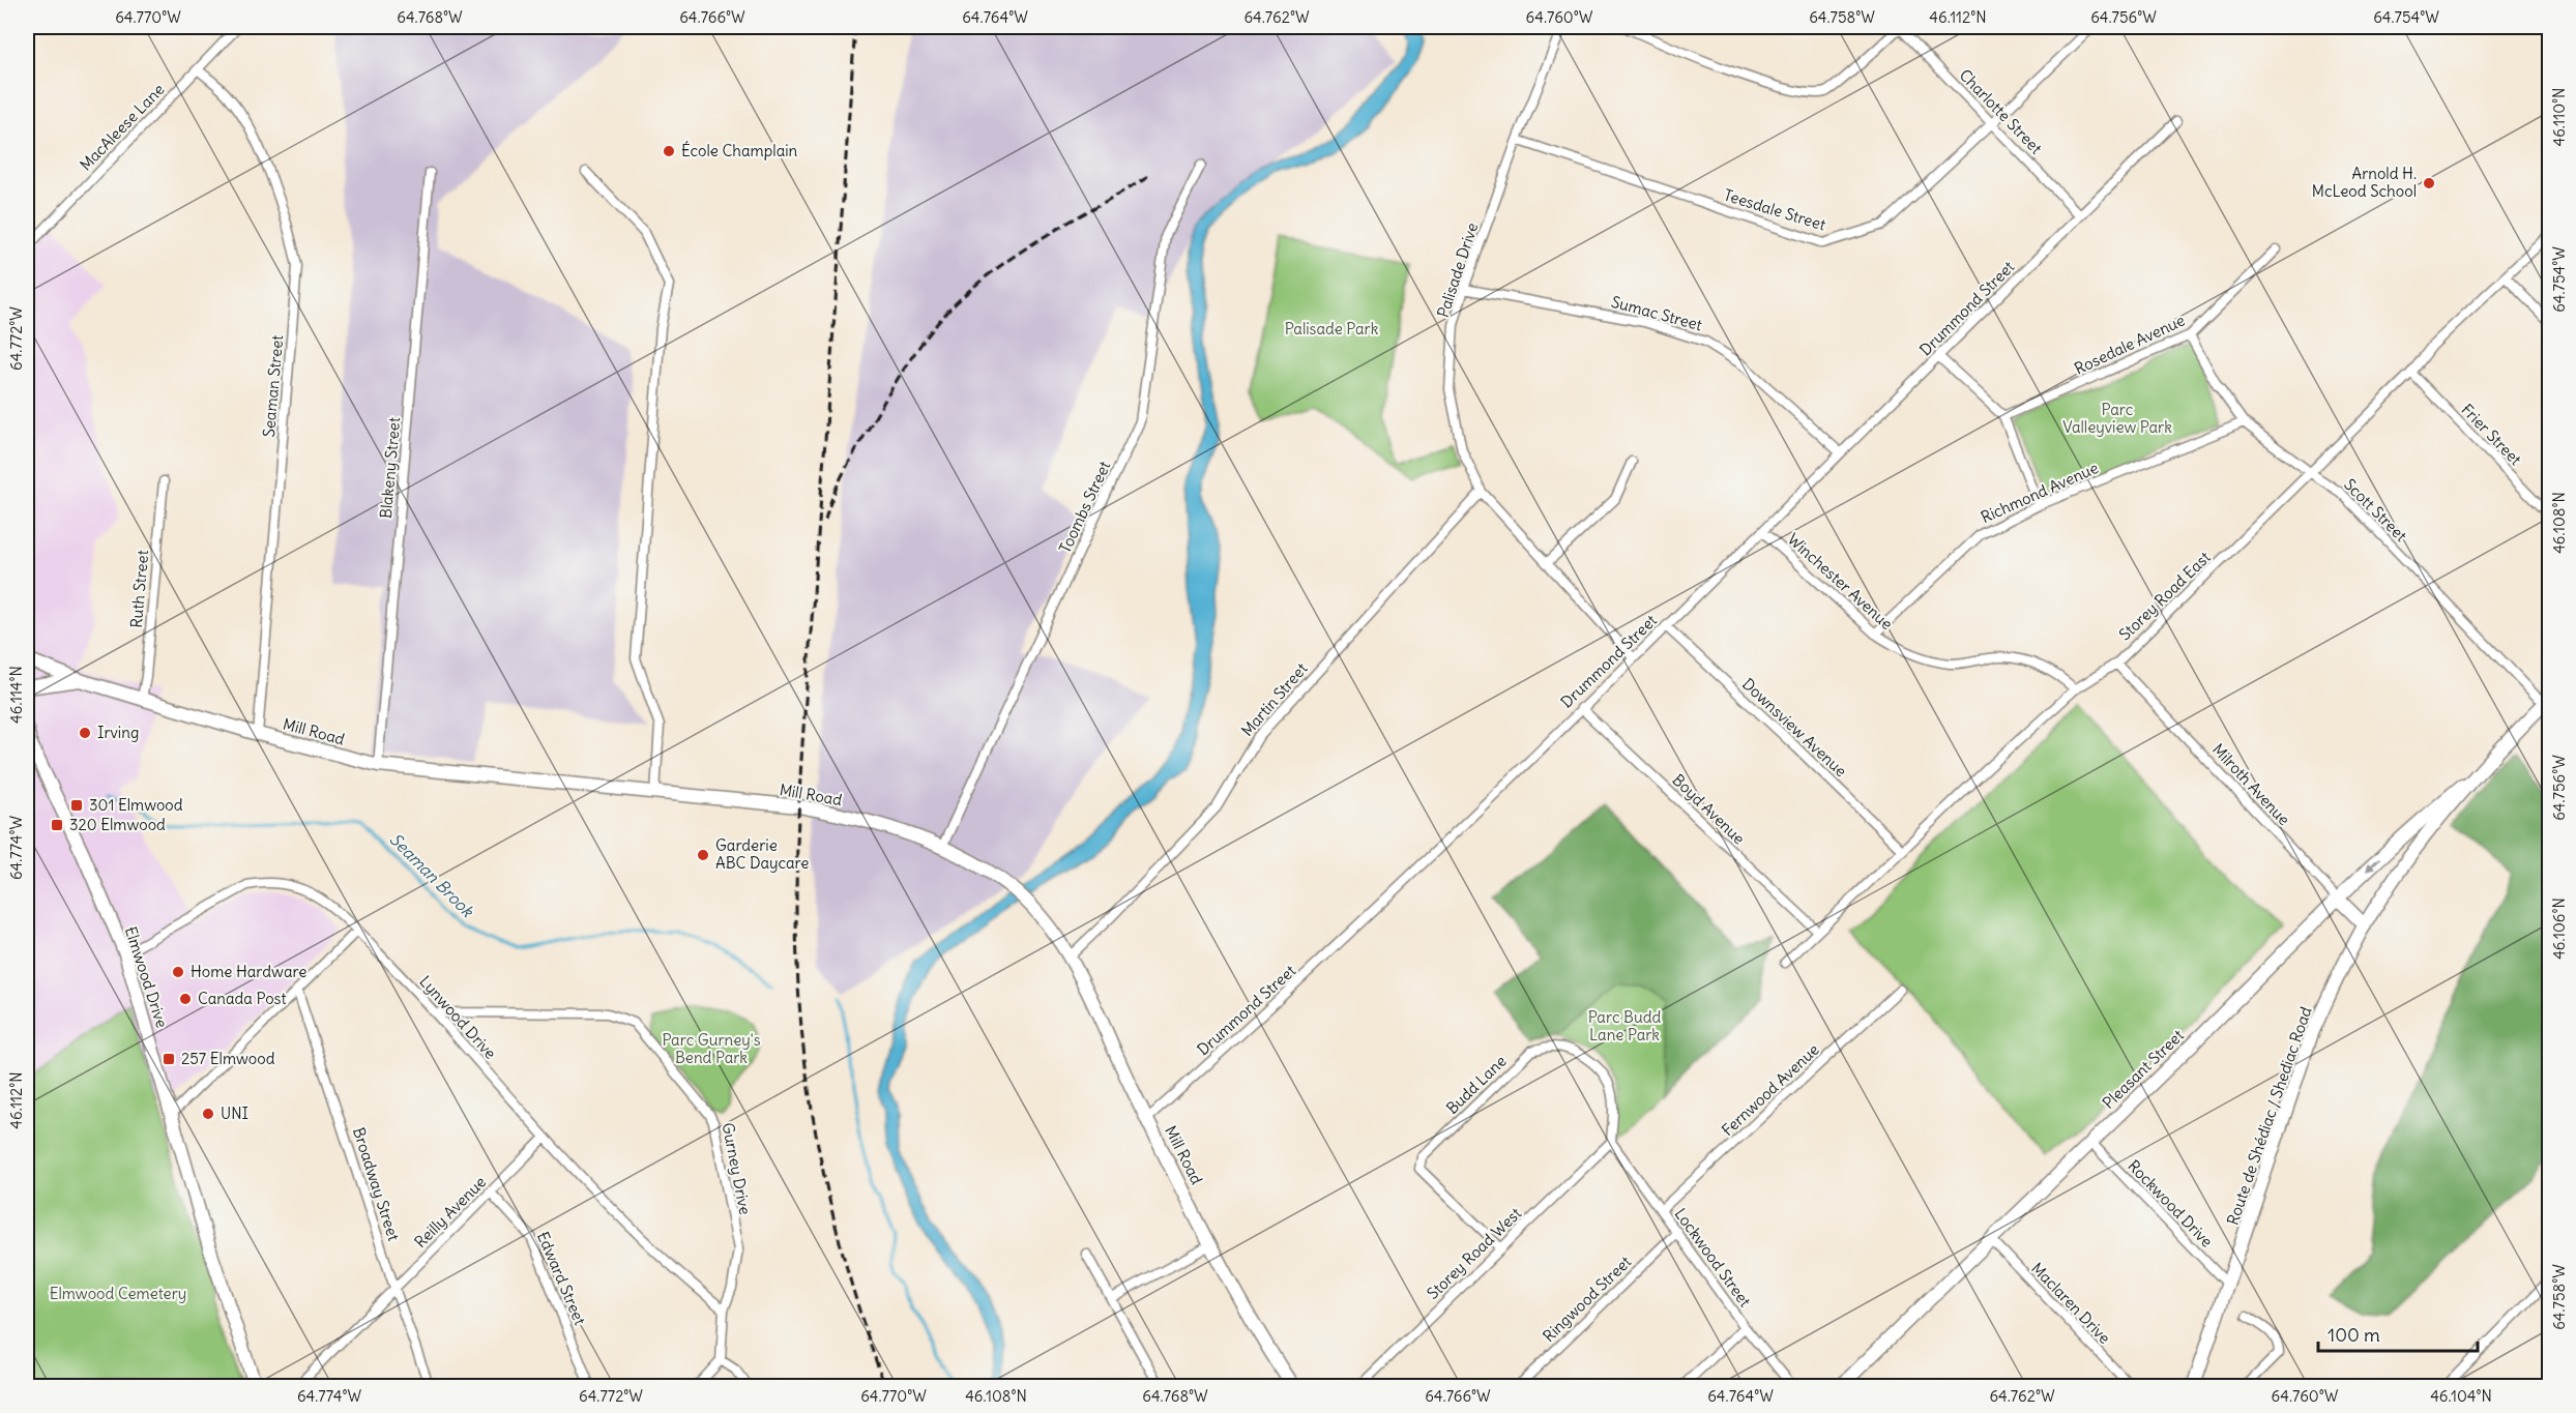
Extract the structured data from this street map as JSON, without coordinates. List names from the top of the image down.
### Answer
{
  "streets": {
    "street": [
      "Charlotte Street",
      "MacAleese Lane",
      "Teesdale Street",
      "Palisade Drive",
      "Drummond Street",
      "Sumac Street",
      "Rosedale Avenue",
      "Seaman Street",
      "Frier Street",
      "Blakeny Street",
      "Richmond Avenue",
      "Toombs Street",
      "Scott Street",
      "Winchester Avenue",
      "Ruth Street",
      "Storey Road East",
      "Martin Street",
      "Downsview Avenue",
      "Mill Road",
      "Milroth Avenue",
      "Boyd Avenue",
      "Elmwood Drive",
      "Lynwood Drive",
      "Pleasant Street",
      "Budd Lane",
      "Fernwood Avenue",
      "Route de Shédiac / Shediac Road",
      "Gurney Drive",
      "Broadway Street",
      "Rockwood Drive",
      "Reilly Avenue",
      "Storey Road West",
      "Lockwood Street",
      "Edward Street",
      "Ringwood Street",
      "Maclaren Drive"
    ]
  },
  "crossings": [
    ["Charlotte Street", "Teesdale Street"],
    ["Charlotte Street", "Drummond Street"],
    ["MacAleese Lane", "Seaman Street"],
    ["Teesdale Street", "Palisade Drive"],
    ["Palisade Drive", "Drummond Street"],
    ["Palisade Drive", "Sumac Street"],
    ["Palisade Drive", "Martin Street"],
    ["Drummond Street", "Sumac Street"],
    ["Drummond Street", "Winchester Avenue"],
    ["Drummond Street", "Downsview Avenue"],
    ["Drummond Street", "Mill Road"],
    ["Drummond Street", "Boyd Avenue"],
    ["Rosedale Avenue", "Scott Street"],
    ["Seaman Street", "Mill Road"],
    ["Frier Street", "Storey Road East"],
    ["Blakeny Street", "Mill Road"],
    ["Richmond Avenue", "Scott Street"],
    ["Richmond Avenue", "Winchester Avenue"],
    ["Toombs Street", "Mill Road"],
    ["Scott Street", "Storey Road East"],
    ["Scott Street", "Route de Shédiac / Shediac Road"],
    ["Winchester Avenue", "Storey Road East"],
    ["Ruth Street", "Mill Road"],
    ["Storey Road East", "Downsview Avenue"],
    ["Storey Road East", "Milroth Avenue"],
    ["Storey Road East", "Boyd Avenue"],
    ["Martin Street", "Mill Road"],
    ["Milroth Avenue", "Pleasant Street"],
    ["Milroth Avenue", "Route de Shédiac / Shediac Road"],
    ["Elmwood Drive", "Lynwood Drive"],
    ["Lynwood Drive", "Gurney Drive"],
    ["Lynwood Drive", "Reilly Avenue"],
    ["Pleasant Street", "Route de Shédiac / Shediac Road"],
    ["Pleasant Street", "Rockwood Drive"],
    ["Pleasant Street", "Maclaren Drive"],
    ["Budd Lane", "Storey Road West"],
    ["Budd Lane", "Lockwood Street"],
    ["Fernwood Avenue", "Lockwood Street"],
    ["Route de Shédiac / Shediac Road", "Rockwood Drive"],
    ["Broadway Street", "Reilly Avenue"],
    ["Reilly Avenue", "Edward Street"],
    ["Storey Road West", "Lockwood Street"],
    ["Lockwood Street", "Ringwood Street"]
  ],
  "water": ["Seaman Brook"],
  "parks": [
    "Palisade Park",
    "Parc Valleyview Park",
    "Parc Budd Lane Park",
    "Parc Gurney's Bend Park",
    "Elmwood Cemetery"
  ],
  "places": {
    "other": [
      "École Champlain",
      "Arnold H. McLeod School",
      "Irving",
      "Garderie ABC Daycare",
      "Home Hardware",
      "Canada Post",
      "UNI"
    ],
    "transit": ["301 Elmwood", "320 Elmwood", "257 Elmwood"]
  },
  "scale_bar": "100 m",
  "coordinates": [
    "64.770°W",
    "64.768°W",
    "64.766°W",
    "64.764°W",
    "64.762°W",
    "64.760°W",
    "64.758°W",
    "46.112°N",
    "64.756°W",
    "64.754°W",
    "46.110°N",
    "64.772°W",
    "46.108°N",
    "46.114°N",
    "64.774°W",
    "46.106°N",
    "46.104°N"
  ]
}
